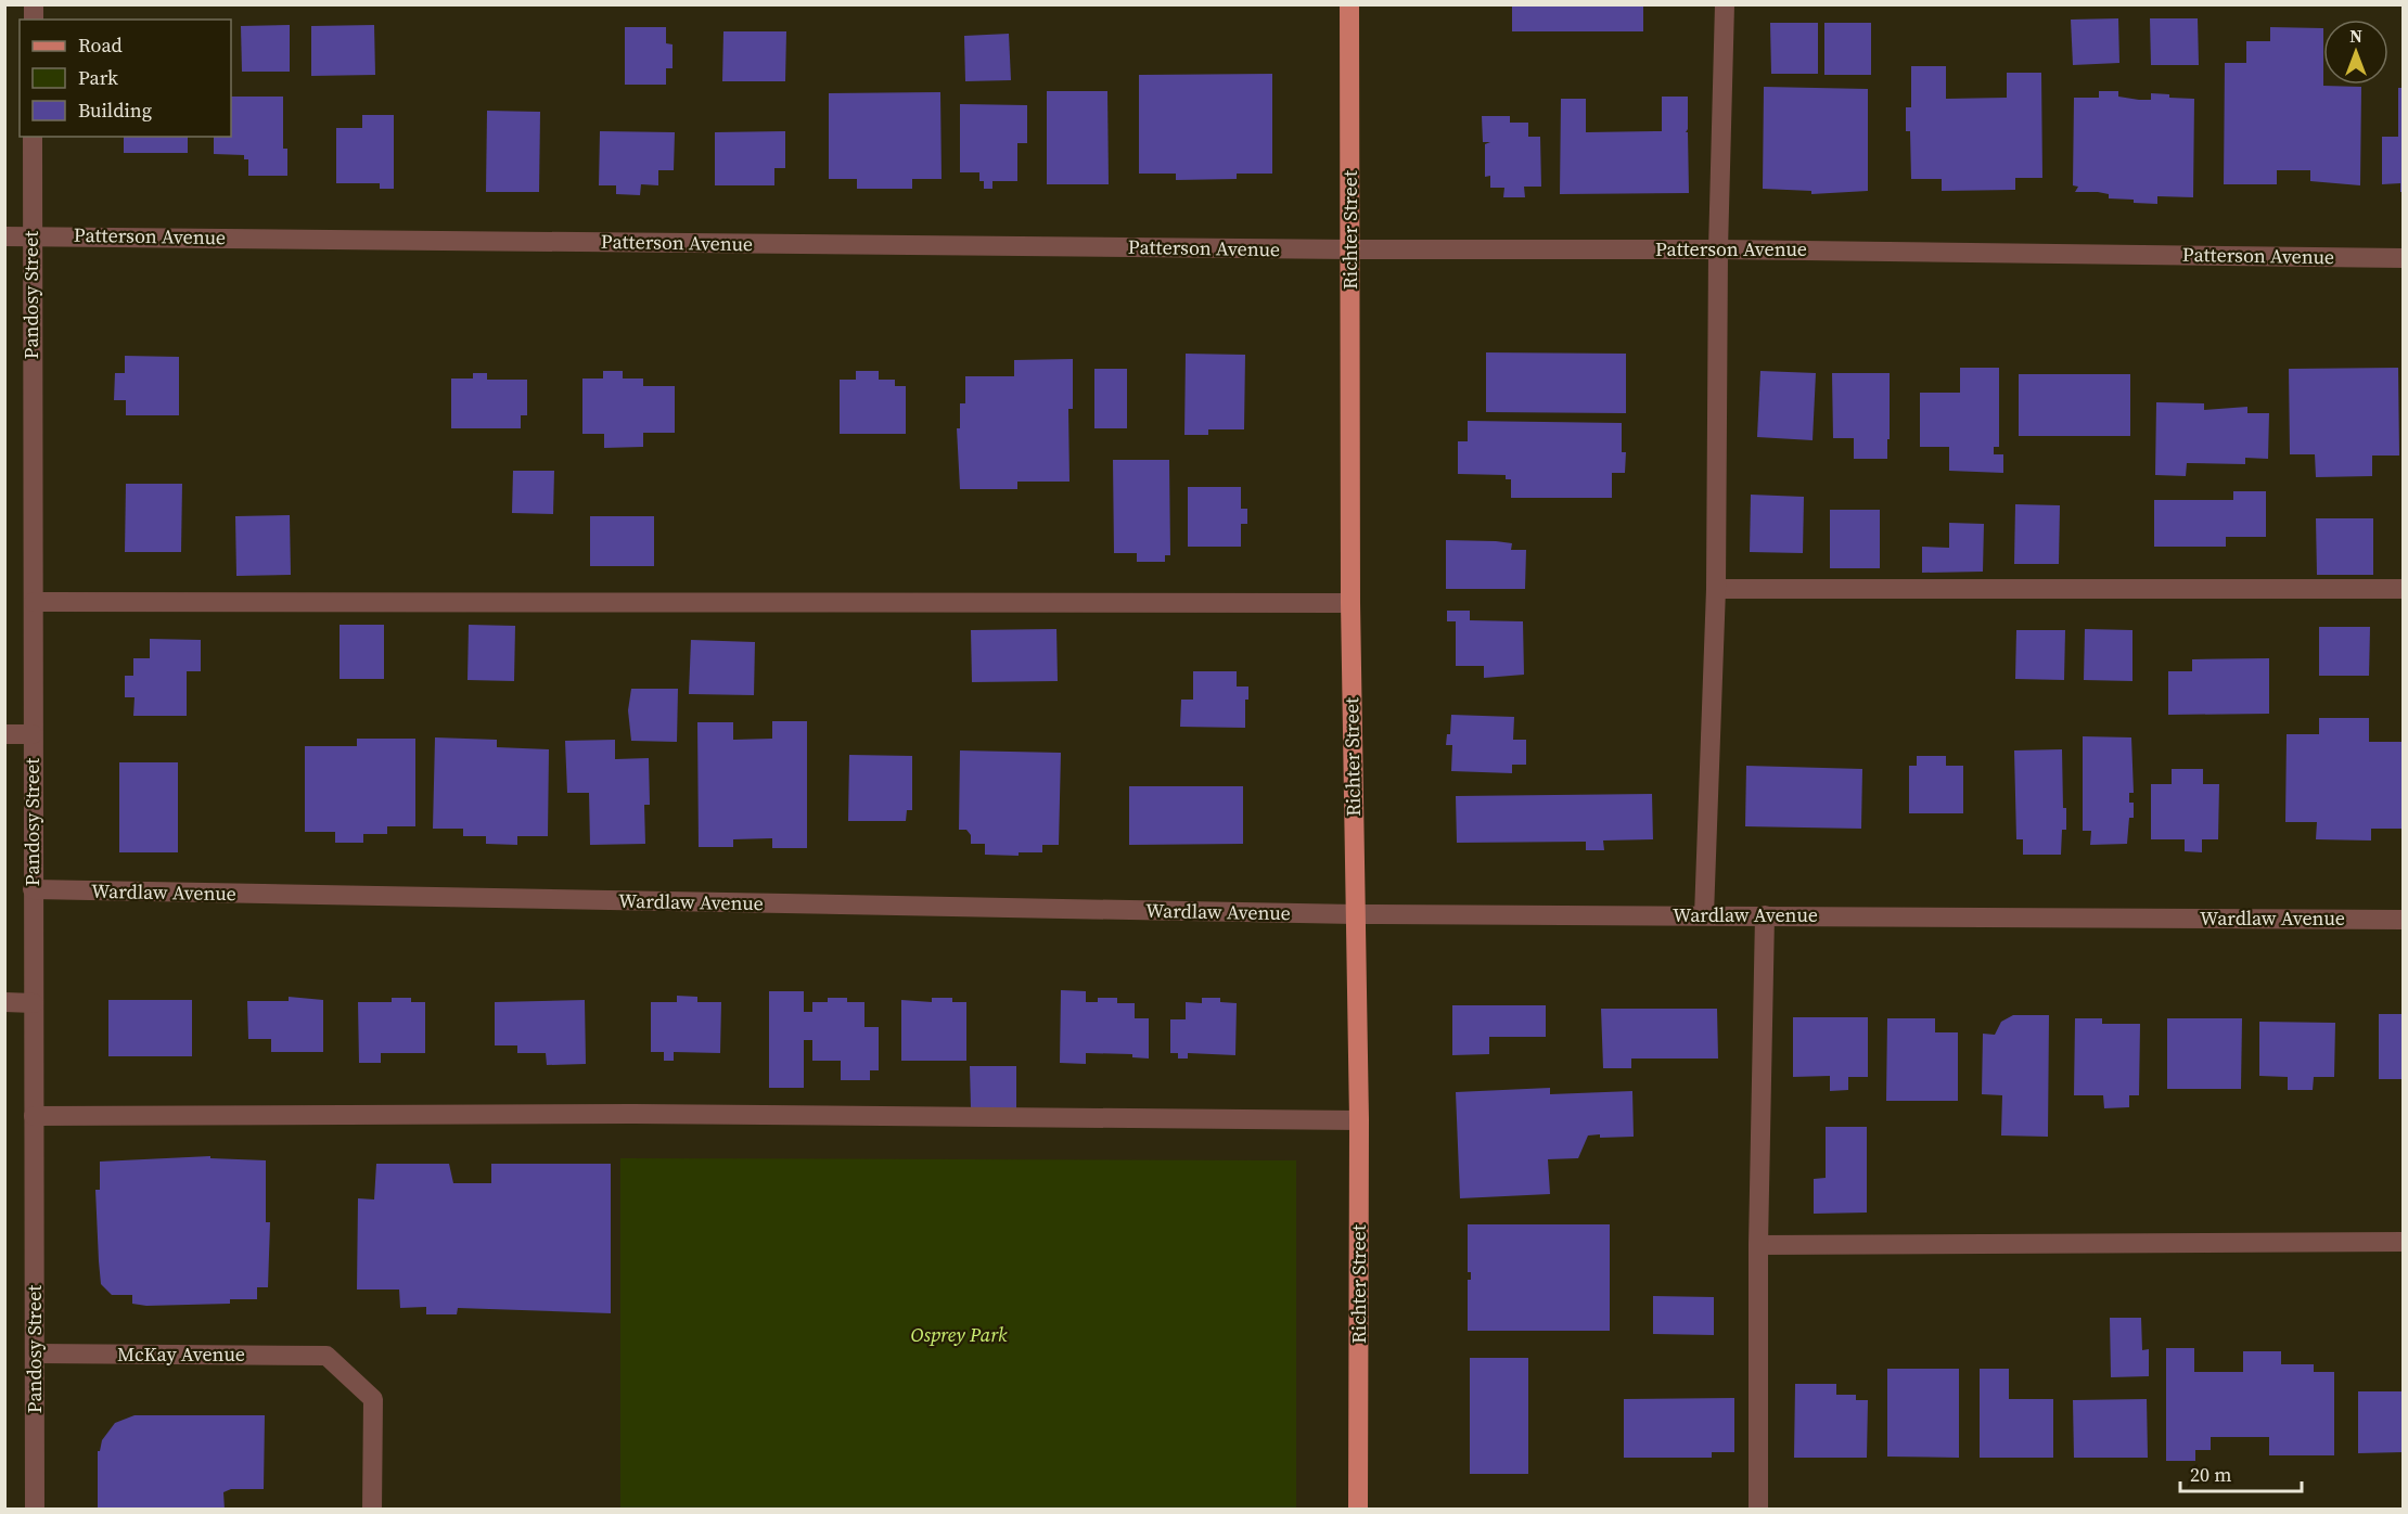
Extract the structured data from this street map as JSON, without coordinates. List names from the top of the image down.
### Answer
{
  "streets": {
    "main road": ["Richter Street"],
    "street": [
      "Patterson Avenue",
      "Pandosy Street",
      "Wardlaw Avenue",
      "McKay Avenue"
    ]
  },
  "crossings": [
    ["Richter Street", "Patterson Avenue"],
    ["Richter Street", "Wardlaw Avenue"],
    ["Patterson Avenue", "Pandosy Street"],
    ["Pandosy Street", "Wardlaw Avenue"],
    ["Pandosy Street", "McKay Avenue"]
  ],
  "parks": ["Osprey Park"],
  "legend": ["Road", "Park", "Building"],
  "scale_bar": "20 m",
  "north": "top"
}
